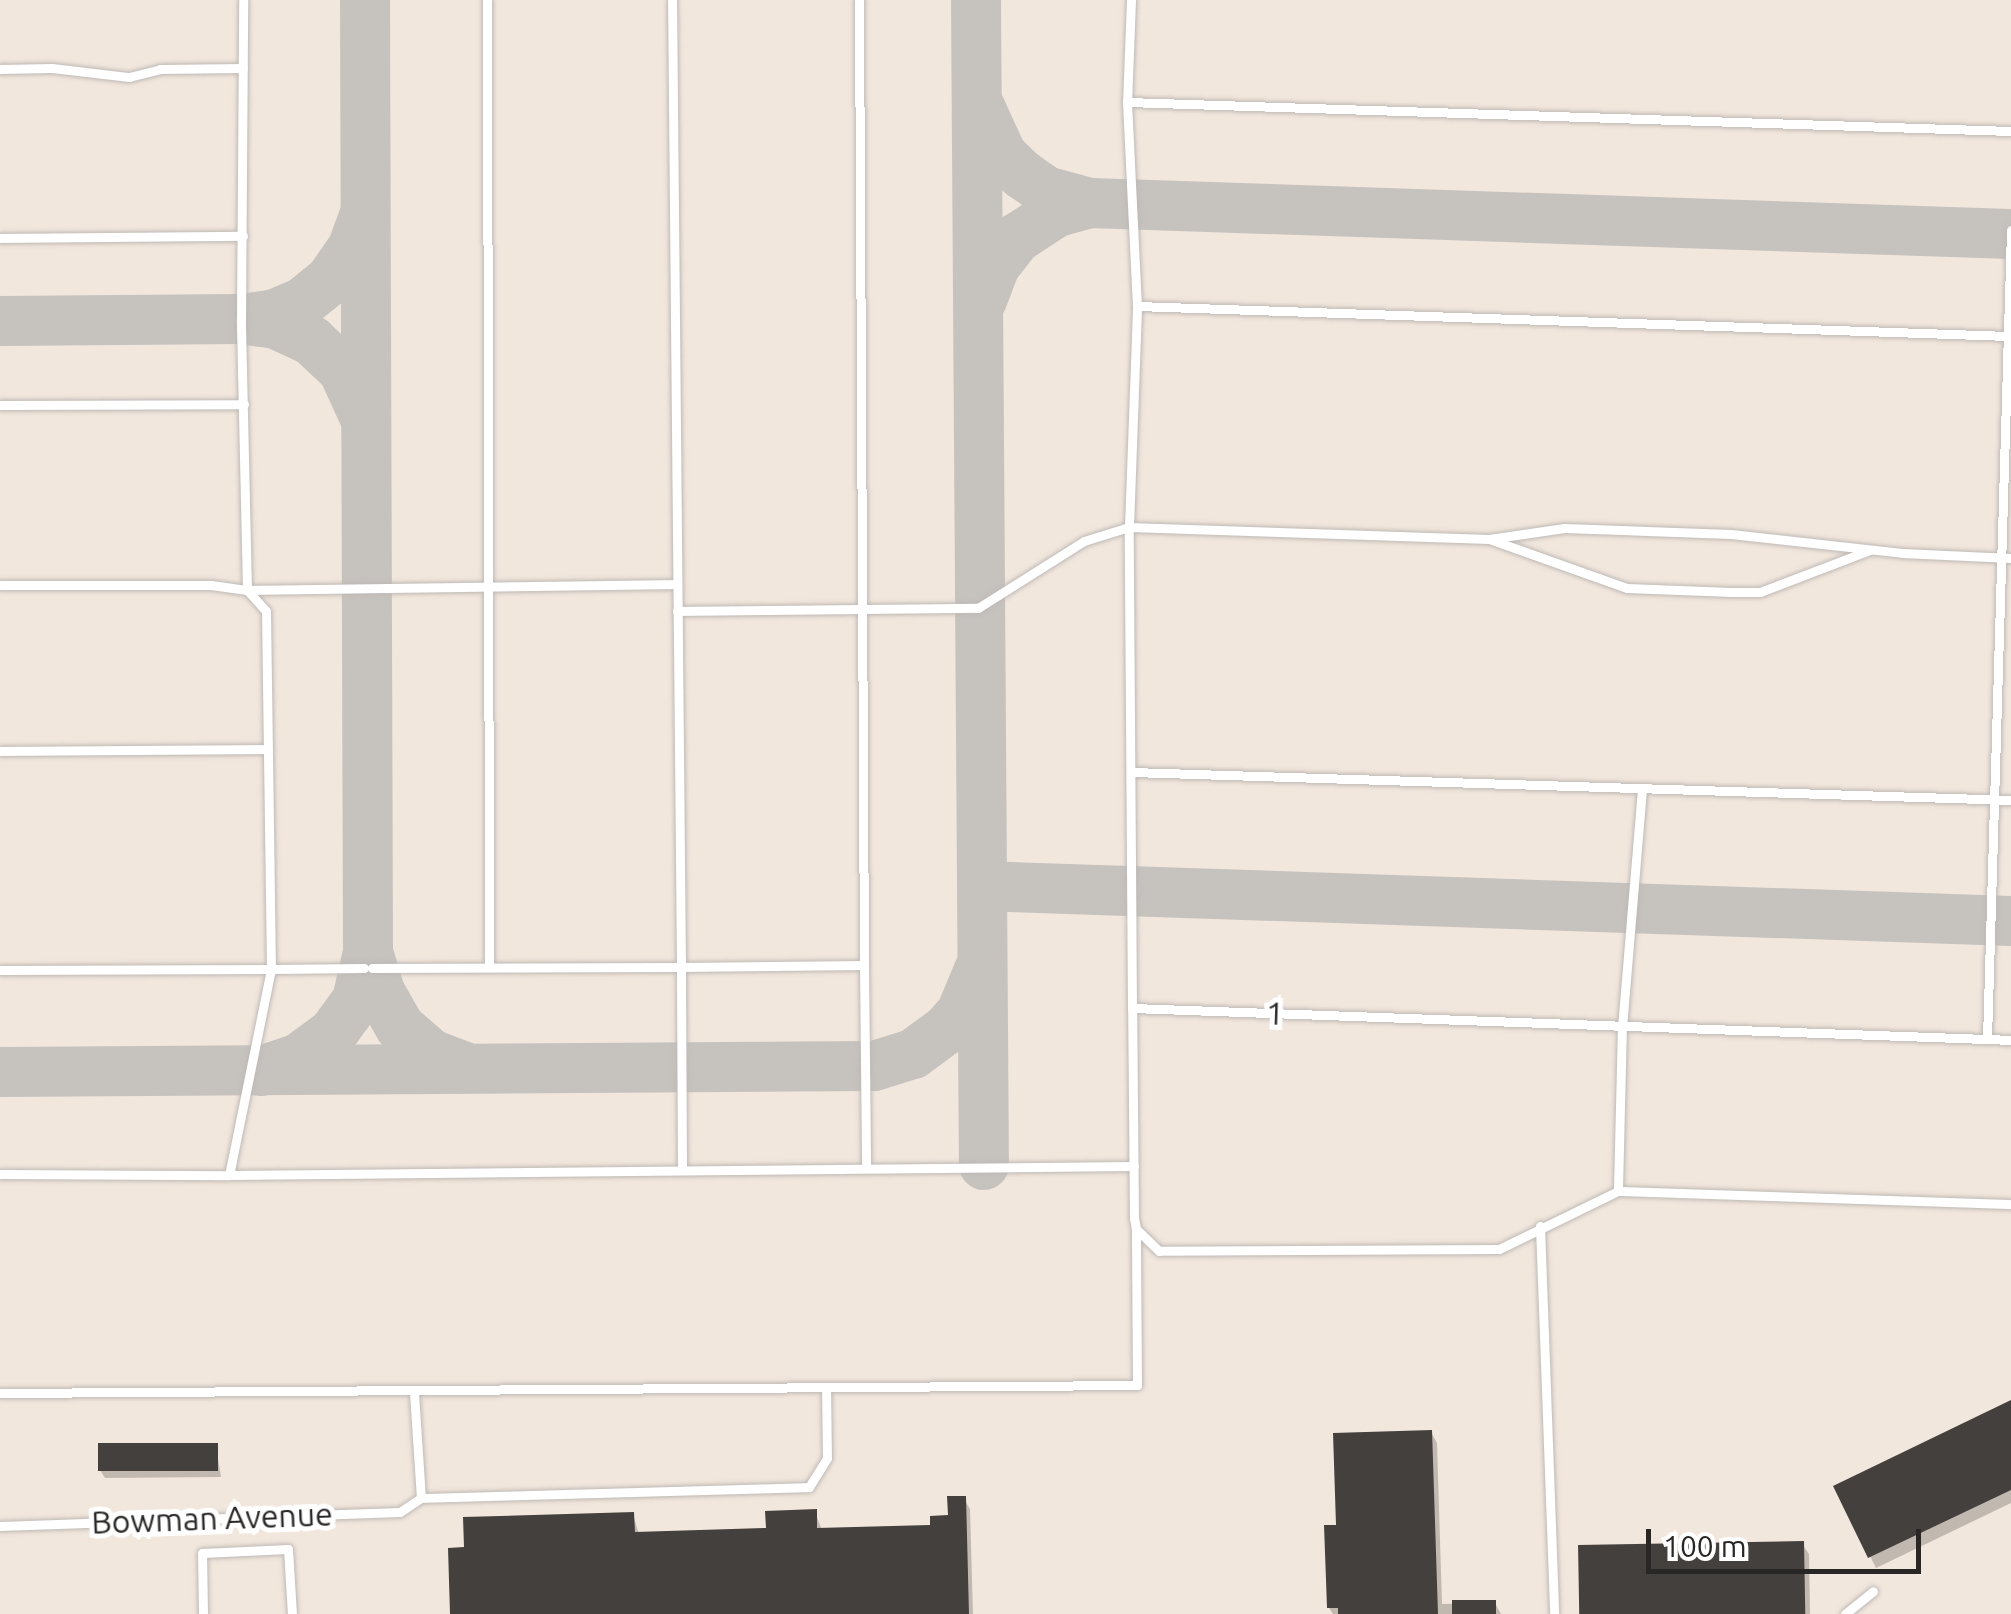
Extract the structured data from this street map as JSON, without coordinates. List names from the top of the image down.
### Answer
{
  "streets": {
    "lane": ["1", "Bowman Avenue"]
  },
  "scale_bar": "100 m"
}
